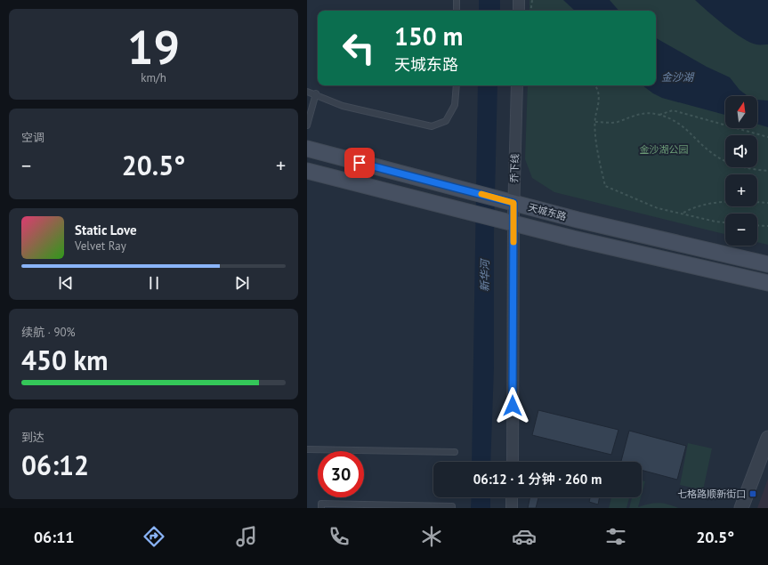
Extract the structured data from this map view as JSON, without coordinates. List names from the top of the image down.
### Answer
{
  "streets": {
    "main road": ["天城东路"],
    "street": ["乔下线"]
  },
  "crossings": [
    ["乔下线", "天城东路"]
  ],
  "water": ["金沙湖", "新华河"],
  "parks": ["金沙湖公园"],
  "places": {
    "transit": ["七格路顺新街口"]
  },
  "north": "top",
  "page": {
    "tile": [
      ["19", "km/h"],
      "空调",
      ["续航 · 90%", "450 km"],
      ["到达", "06:12"]
    ],
    "turn": ["150 m", "天城东路"],
    "map_buttons": ["+", "−"],
    "heat": ["−", "20.5°", "+"],
    "song": ["Static Love", "Velvet Ray"],
    "limit": "30",
    "trip": "06:12 · 1 分钟 · 260 m",
    "tabs": ["06:11", "20.5°"]
  }
}
